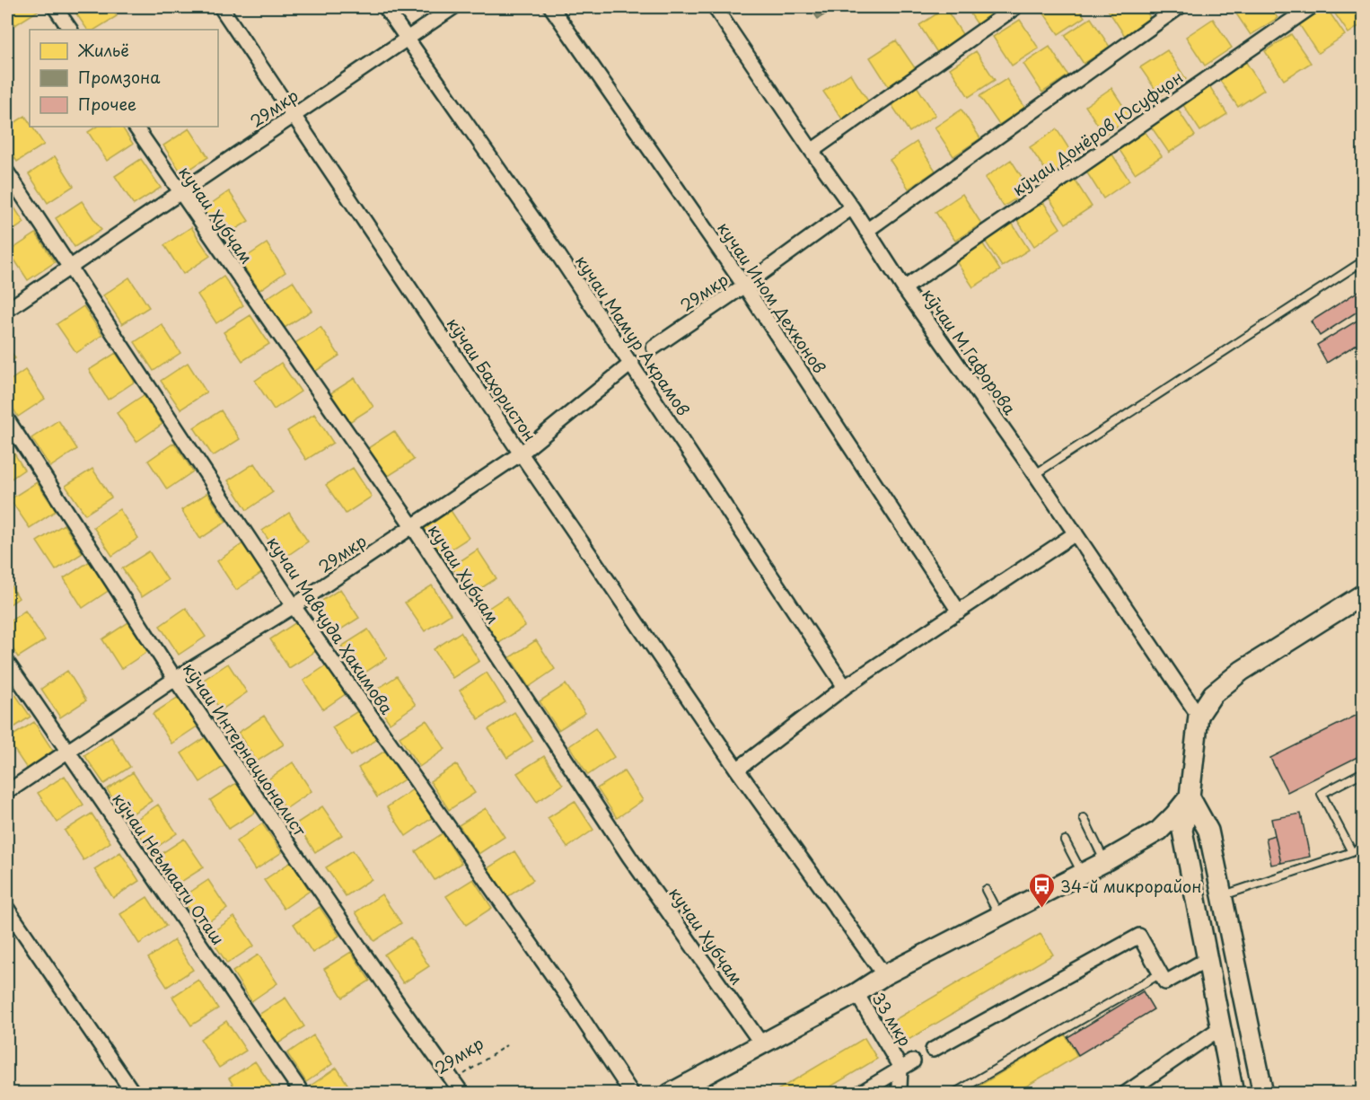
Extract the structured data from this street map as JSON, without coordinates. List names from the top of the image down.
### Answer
{
  "streets": {
    "street": [
      "29мкр",
      "кӯчаи Донёров Юсуфҷон",
      "кучаи Хубҷам",
      "кучаи Ином Дехконов",
      "кучаи Мамур Акрамов",
      "кӯчаи М.Гафорова",
      "кӯчаи Баҳористон",
      "кучаи Мавҷуда Ҳакимова",
      "кӯчаи Интернационалист",
      "кӯчаи Неъмаати Оташ",
      "33 мкр"
    ]
  },
  "crossings": [
    ["29мкр", "кучаи Хубҷам"],
    ["29мкр", "кучаи Ином Дехконов"],
    ["29мкр", "кучаи Мамур Акрамов"],
    ["29мкр", "кӯчаи М.Гафорова"],
    ["29мкр", "кӯчаи Баҳористон"],
    ["29мкр", "кучаи Мавҷуда Ҳакимова"],
    ["29мкр", "кӯчаи Интернационалист"],
    ["29мкр", "кӯчаи Неъмаати Оташ"],
    ["кӯчаи Донёров Юсуфҷон", "кӯчаи М.Гафорова"]
  ],
  "places": {
    "bus stop": ["34-й микрорайон"]
  },
  "legend": ["Жильё", "Промзона", "Прочее"]
}
